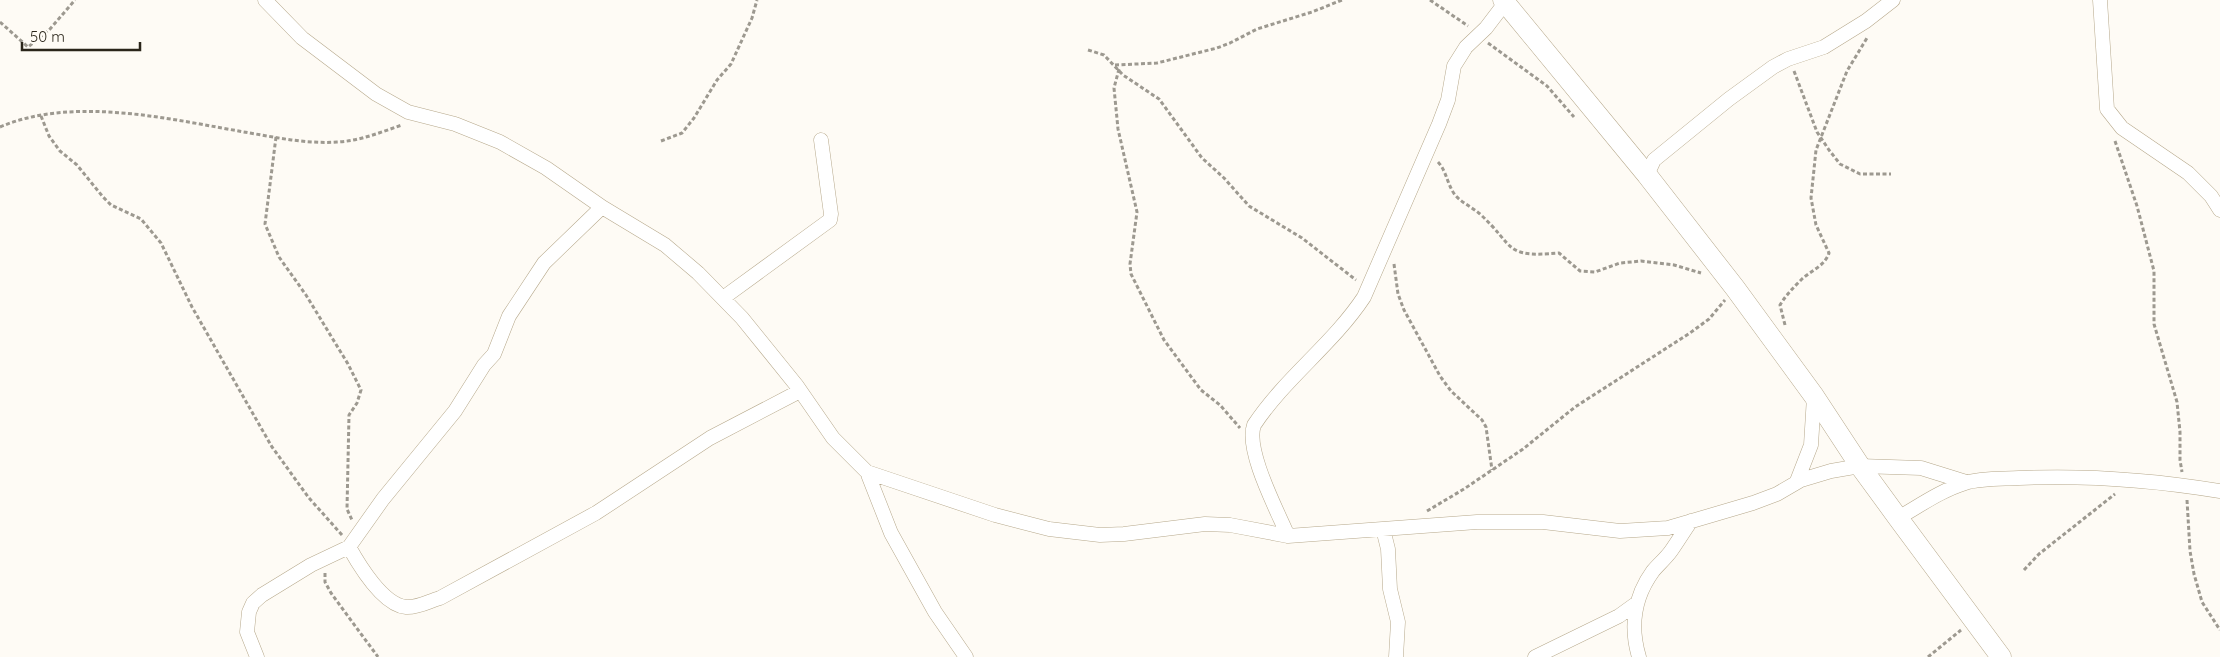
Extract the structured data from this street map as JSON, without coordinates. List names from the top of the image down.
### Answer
{
  "scale_bar": "50 m"
}
